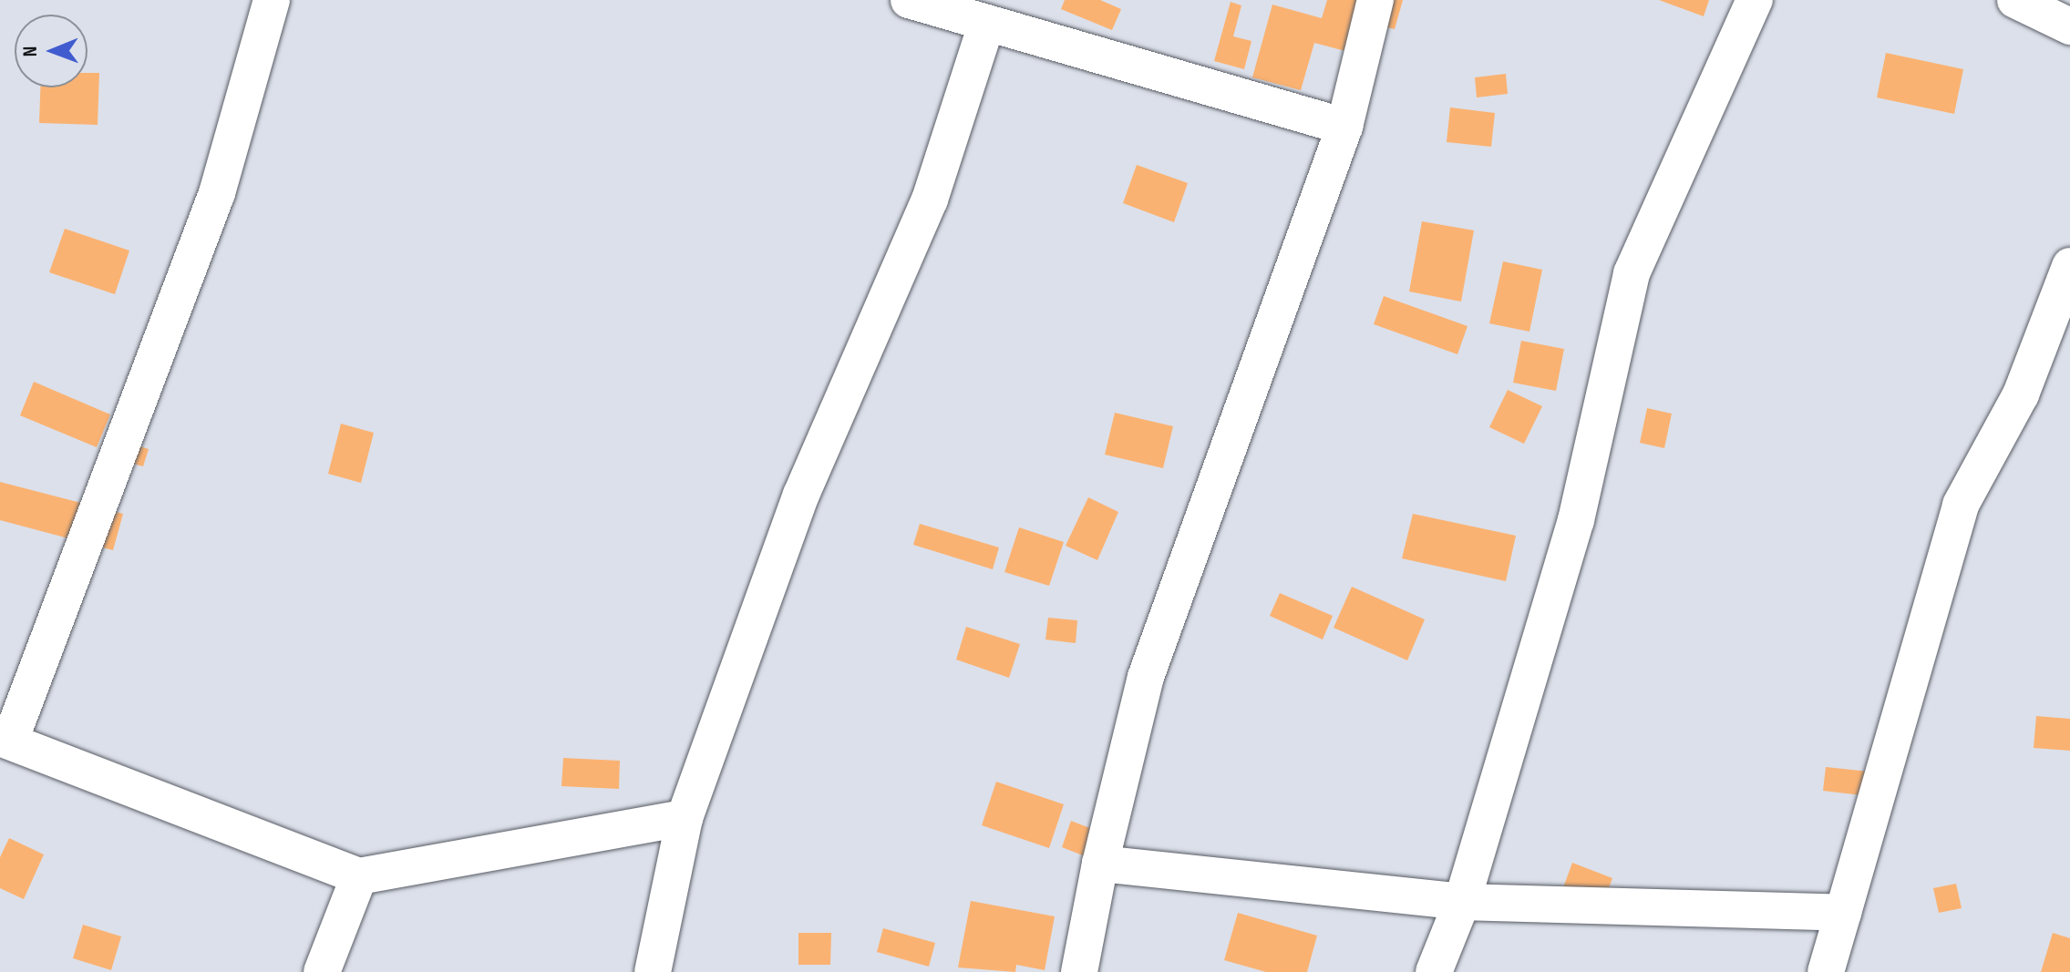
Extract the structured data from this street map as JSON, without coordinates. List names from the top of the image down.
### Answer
{
  "north": "left"
}
